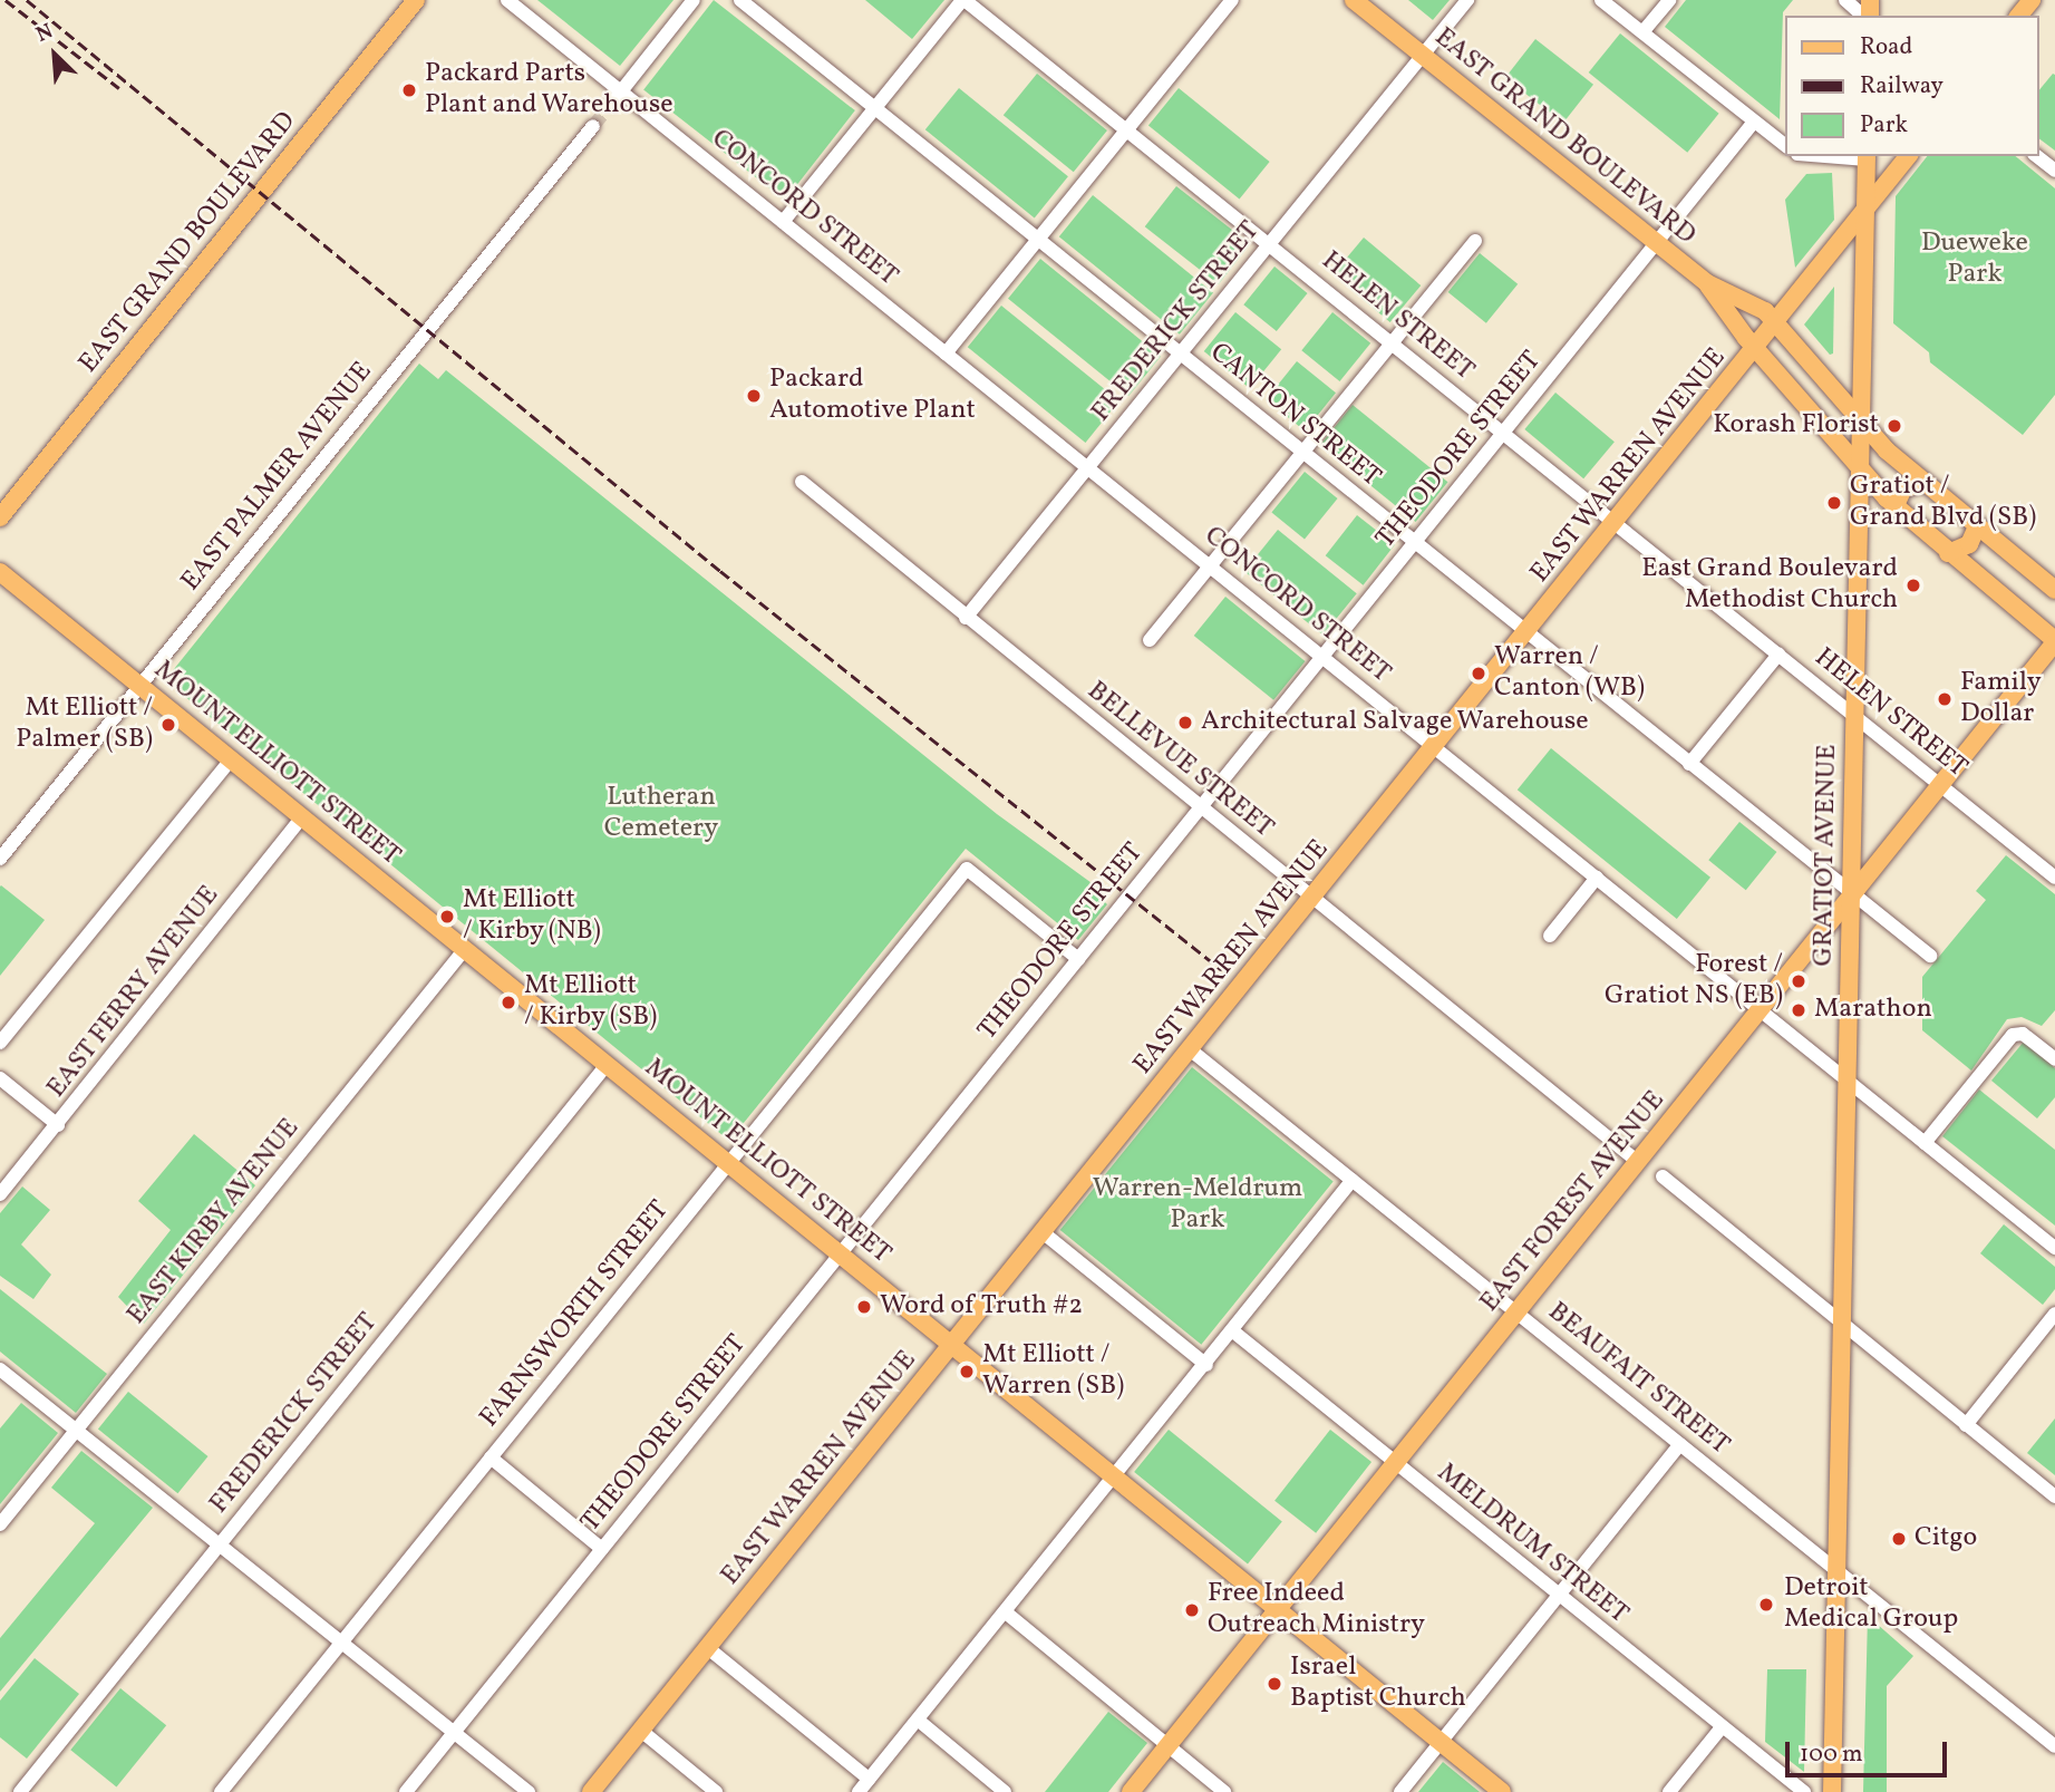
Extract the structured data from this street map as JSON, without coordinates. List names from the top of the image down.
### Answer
{
  "streets": {
    "main road": [
      "EAST GRAND BOULEVARD",
      "EAST WARREN AVENUE",
      "MOUNT ELLIOTT STREET",
      "GRATIOT AVENUE",
      "EAST FOREST AVENUE"
    ],
    "street": [
      "CONCORD STREET",
      "HELEN STREET",
      "FREDERICK STREET",
      "CANTON STREET",
      "THEODORE STREET",
      "EAST PALMER AVENUE",
      "BELLEVUE STREET",
      "EAST FERRY AVENUE",
      "EAST KIRBY AVENUE",
      "FARNSWORTH STREET",
      "BEAUFAIT STREET",
      "MELDRUM STREET"
    ]
  },
  "crossings": [
    ["EAST GRAND BOULEVARD", "FREDERICK STREET"],
    ["EAST GRAND BOULEVARD", "THEODORE STREET"],
    ["EAST GRAND BOULEVARD", "EAST WARREN AVENUE"],
    ["EAST GRAND BOULEVARD", "GRATIOT AVENUE"],
    ["EAST GRAND BOULEVARD", "EAST FOREST AVENUE"],
    ["CONCORD STREET", "FREDERICK STREET"],
    ["CONCORD STREET", "THEODORE STREET"],
    ["CONCORD STREET", "EAST WARREN AVENUE"],
    ["CONCORD STREET", "GRATIOT AVENUE"],
    ["CONCORD STREET", "EAST FOREST AVENUE"],
    ["HELEN STREET", "FREDERICK STREET"],
    ["HELEN STREET", "THEODORE STREET"],
    ["HELEN STREET", "EAST WARREN AVENUE"],
    ["HELEN STREET", "GRATIOT AVENUE"],
    ["HELEN STREET", "EAST FOREST AVENUE"],
    ["FREDERICK STREET", "CANTON STREET"],
    ["FREDERICK STREET", "BELLEVUE STREET"],
    ["FREDERICK STREET", "MOUNT ELLIOTT STREET"],
    ["CANTON STREET", "THEODORE STREET"],
    ["CANTON STREET", "EAST WARREN AVENUE"],
    ["CANTON STREET", "GRATIOT AVENUE"],
    ["CANTON STREET", "EAST FOREST AVENUE"],
    ["THEODORE STREET", "BELLEVUE STREET"],
    ["THEODORE STREET", "MOUNT ELLIOTT STREET"],
    ["THEODORE STREET", "FARNSWORTH STREET"],
    ["EAST WARREN AVENUE", "BELLEVUE STREET"],
    ["EAST WARREN AVENUE", "MOUNT ELLIOTT STREET"],
    ["EAST WARREN AVENUE", "GRATIOT AVENUE"],
    ["EAST WARREN AVENUE", "BEAUFAIT STREET"],
    ["EAST PALMER AVENUE", "MOUNT ELLIOTT STREET"],
    ["BELLEVUE STREET", "EAST FOREST AVENUE"],
    ["MOUNT ELLIOTT STREET", "EAST FERRY AVENUE"],
    ["MOUNT ELLIOTT STREET", "EAST FOREST AVENUE"],
    ["MOUNT ELLIOTT STREET", "EAST KIRBY AVENUE"],
    ["MOUNT ELLIOTT STREET", "FARNSWORTH STREET"],
    ["GRATIOT AVENUE", "EAST FOREST AVENUE"],
    ["GRATIOT AVENUE", "BEAUFAIT STREET"],
    ["EAST FOREST AVENUE", "BEAUFAIT STREET"],
    ["EAST FOREST AVENUE", "MELDRUM STREET"]
  ],
  "parks": ["Dueweke Park", "Lutheran Cemetery", "Warren-Meldrum Park"],
  "places": [
    "Packard Parts Plant and Warehouse",
    "Packard Automotive Plant",
    "Korash Florist",
    "Gratiot / Grand Blvd (SB)",
    "East Grand Boulevard Methodist Church",
    "Warren / Canton (WB)",
    "Family Dollar",
    "Architectural Salvage Warehouse",
    "Mt Elliott / Palmer (SB)",
    "Mt Elliott / Kirby (NB)",
    "Forest / Gratiot NS (EB)",
    "Mt Elliott / Kirby (SB)",
    "Marathon",
    "Word of Truth #2",
    "Mt Elliott / Warren (SB)",
    "Citgo",
    "Detroit Medical Group",
    "Free Indeed Outreach Ministry",
    "Israel Baptist Church"
  ],
  "legend": ["Road", "Railway", "Park"],
  "scale_bar": "100 m",
  "north": "top left"
}
